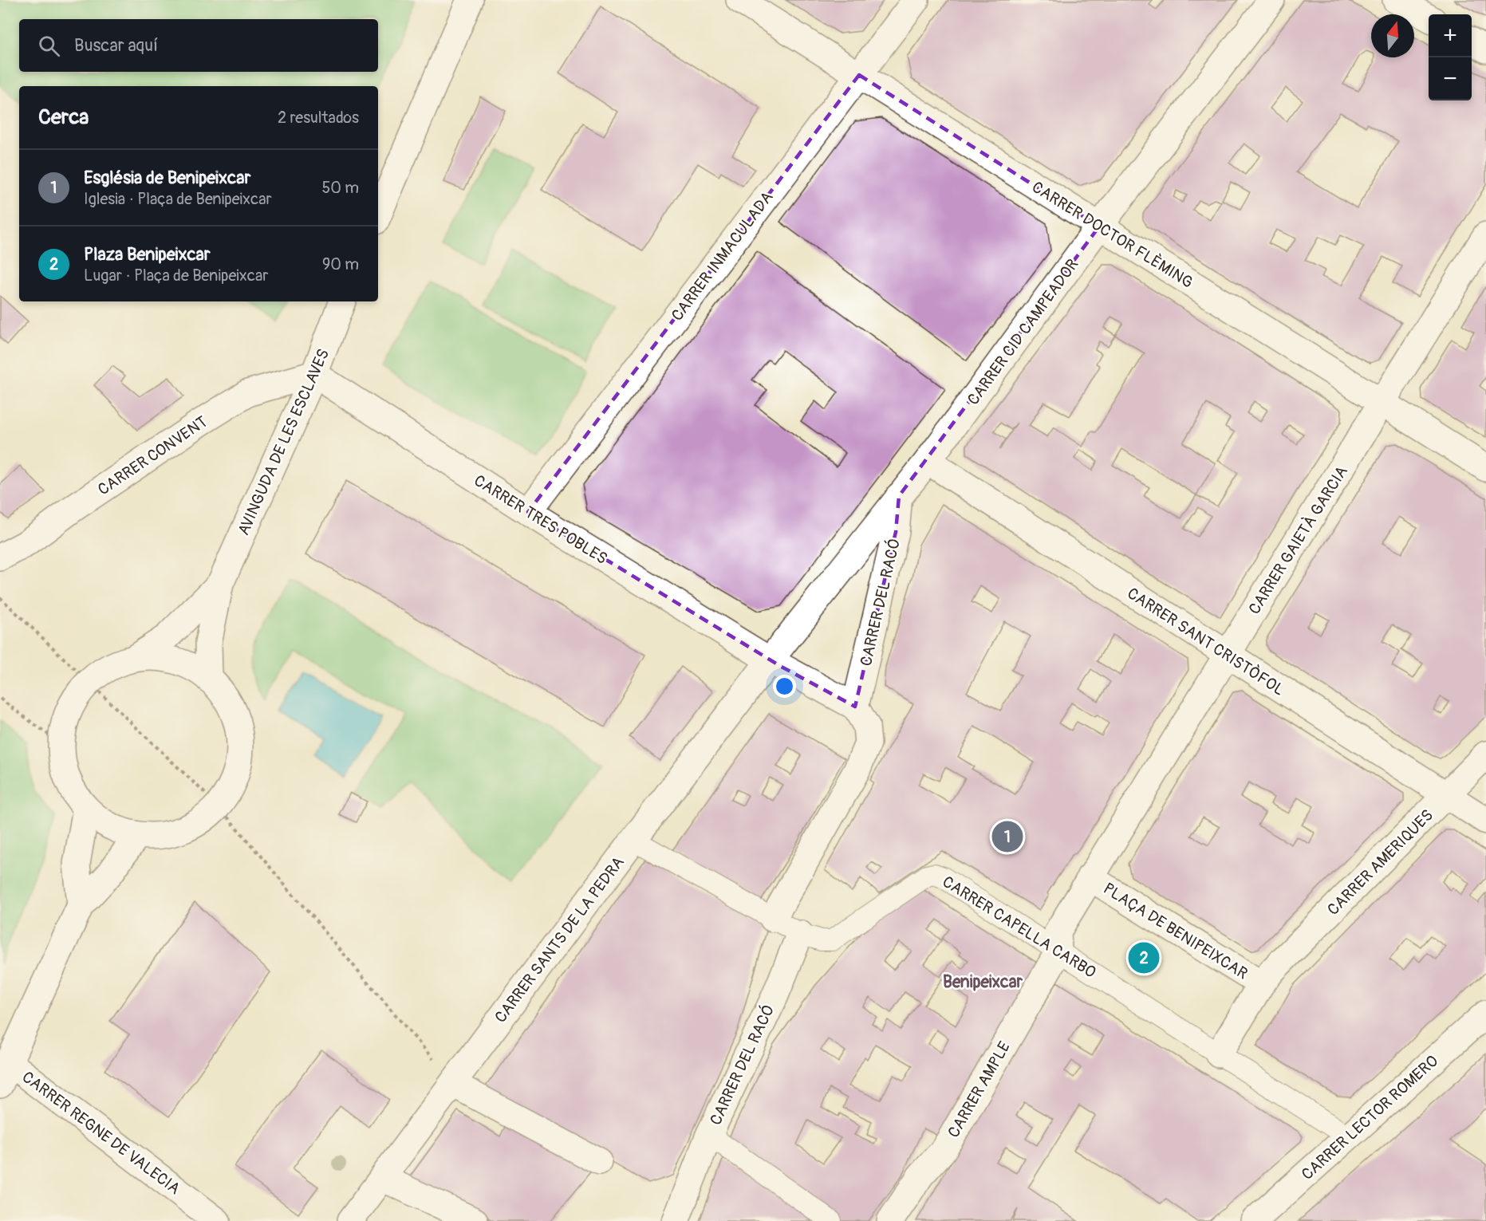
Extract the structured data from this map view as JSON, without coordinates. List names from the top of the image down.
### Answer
{
  "streets": {
    "street": [
      "CARRER DOCTOR FLÈMING",
      "CARRER INMACULADA",
      "CARRER CID CAMPEADOR",
      "AVINGUDA DE LES ESCLAVES",
      "CARRER CONVENT",
      "CARRER TRES POBLES",
      "CARRER GAIETÀ GARCIA",
      "CARRER DEL RACÓ",
      "CARRER SANT CRISTÒFOL",
      "CARRER AMERIQUES",
      "PLAÇA DE BENIPEIXCAR",
      "CARRER SANTS DE LA PEDRA",
      "CARRER AMPLE",
      "CARRER LECTOR ROMERO",
      "CARRER REGNE DE VALECIA"
    ],
    "lane": ["CARRER CAPELLA CARBO"]
  },
  "crossings": [
    ["CARRER DOCTOR FLÈMING", "CARRER INMACULADA"],
    ["CARRER DOCTOR FLÈMING", "CARRER CID CAMPEADOR"],
    ["CARRER DOCTOR FLÈMING", "CARRER GAIETÀ GARCIA"],
    ["CARRER INMACULADA", "CARRER TRES POBLES"],
    ["CARRER CID CAMPEADOR", "CARRER TRES POBLES"],
    ["CARRER CID CAMPEADOR", "CARRER DEL RACÓ"],
    ["CARRER CID CAMPEADOR", "CARRER SANT CRISTÒFOL"],
    ["CARRER CID CAMPEADOR", "CARRER SANTS DE LA PEDRA"],
    ["AVINGUDA DE LES ESCLAVES", "CARRER CONVENT"],
    ["AVINGUDA DE LES ESCLAVES", "CARRER TRES POBLES"],
    ["CARRER CONVENT", "CARRER TRES POBLES"],
    ["CARRER TRES POBLES", "CARRER SANTS DE LA PEDRA"],
    ["CARRER GAIETÀ GARCIA", "CARRER SANT CRISTÒFOL"],
    ["CARRER GAIETÀ GARCIA", "PLAÇA DE BENIPEIXCAR"],
    ["CARRER DEL RACÓ", "CARRER CAPELLA CARBO"],
    ["CARRER SANT CRISTÒFOL", "CARRER AMERIQUES"],
    ["CARRER AMERIQUES", "PLAÇA DE BENIPEIXCAR"],
    ["CARRER CAPELLA CARBO", "PLAÇA DE BENIPEIXCAR"],
    ["CARRER CAPELLA CARBO", "CARRER SANTS DE LA PEDRA"],
    ["CARRER CAPELLA CARBO", "CARRER AMPLE"],
    ["CARRER CAPELLA CARBO", "CARRER LECTOR ROMERO"],
    ["PLAÇA DE BENIPEIXCAR", "CARRER AMPLE"]
  ],
  "districts": ["Benipeixcar"],
  "north": "top",
  "page": {
    "map_buttons": ["+", "−"],
    "search": "Buscar aquí",
    "heading": ["Cerca", "2 resultados"],
    "list": [
      {
        "mark": "1",
        "name": "Església de Benipeixcar",
        "note": "Iglesia · Plaça de Benipeixcar",
        "value": "50 m"
      },
      {
        "mark": "2",
        "name": "Plaza Benipeixcar",
        "note": "Lugar · Plaça de Benipeixcar",
        "value": "90 m"
      }
    ],
    "pins": ["1", "2"]
  }
}
